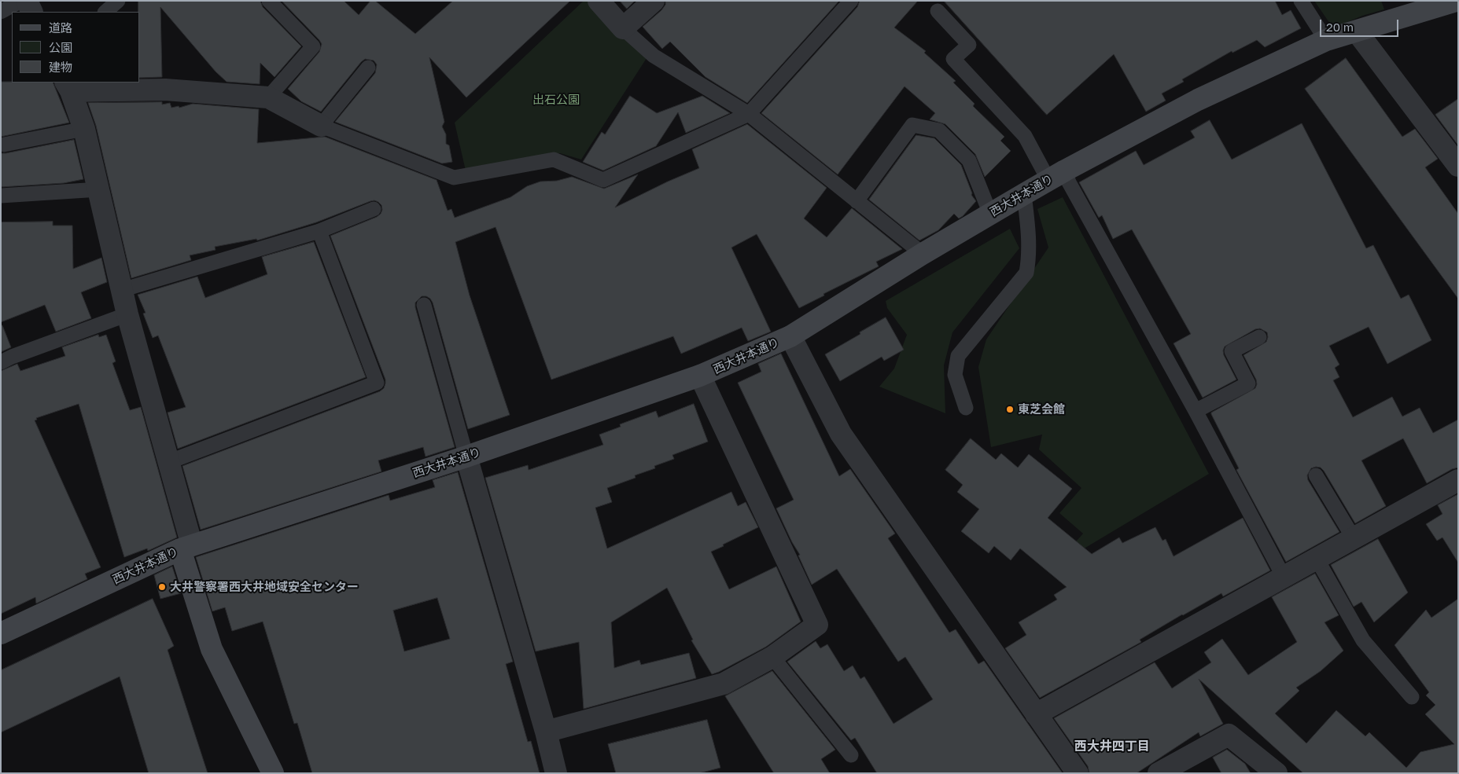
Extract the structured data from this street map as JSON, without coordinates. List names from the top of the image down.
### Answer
{
  "streets": {
    "street": ["西大井本通り"]
  },
  "districts": ["西大井四丁目"],
  "parks": ["出石公園"],
  "places": ["東芝会館", "大井警察署西大井地域安全センター"],
  "legend": ["道路", "公園", "建物"],
  "scale_bar": "20 m"
}
